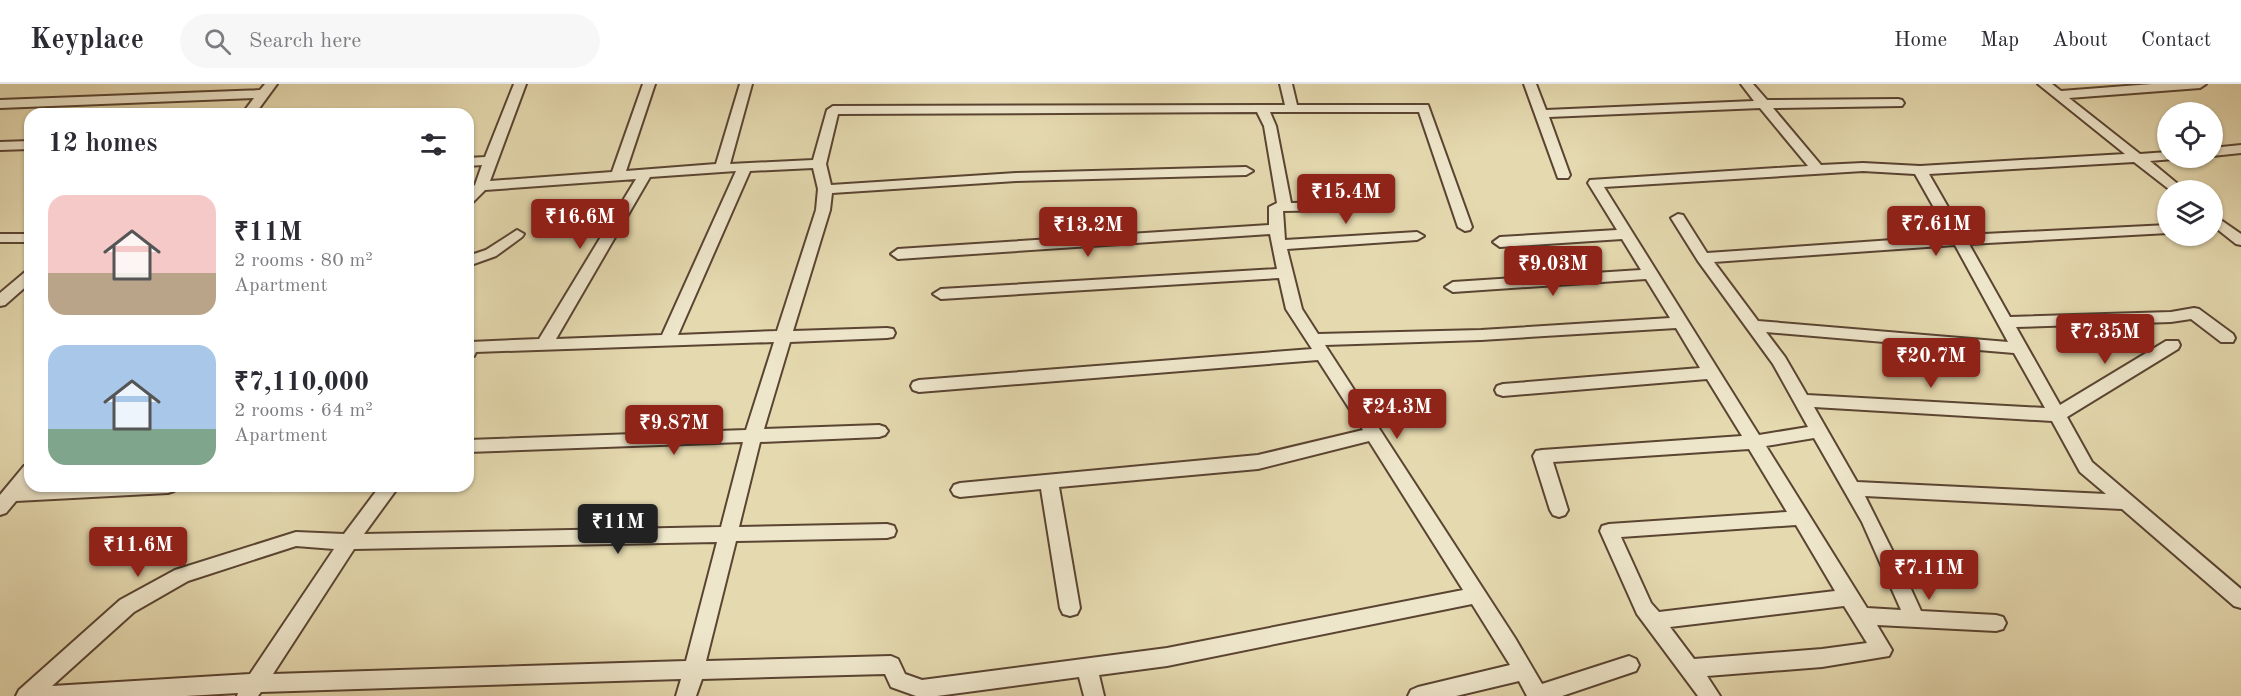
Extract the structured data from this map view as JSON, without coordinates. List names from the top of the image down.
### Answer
{
  "page": {
    "header": "Keyplace",
    "search": "Search here",
    "nav": [
      "Home",
      "Map",
      "About",
      "Contact"
    ],
    "heading": "12 homes",
    "price": [
      "₹15.4M",
      "₹16.6M",
      "₹7.61M",
      "₹13.2M",
      "₹9.03M",
      "₹7.35M",
      "₹20.7M",
      "₹24.3M",
      "₹9.87M",
      "₹11M",
      "₹11.6M",
      "₹7.11M"
    ],
    "list": [
      {
        "name": "₹11M",
        "note": "2 rooms · 80 m² · Apartment"
      },
      {
        "name": "₹7,110,000",
        "note": "2 rooms · 64 m² · Apartment"
      }
    ]
  }
}
